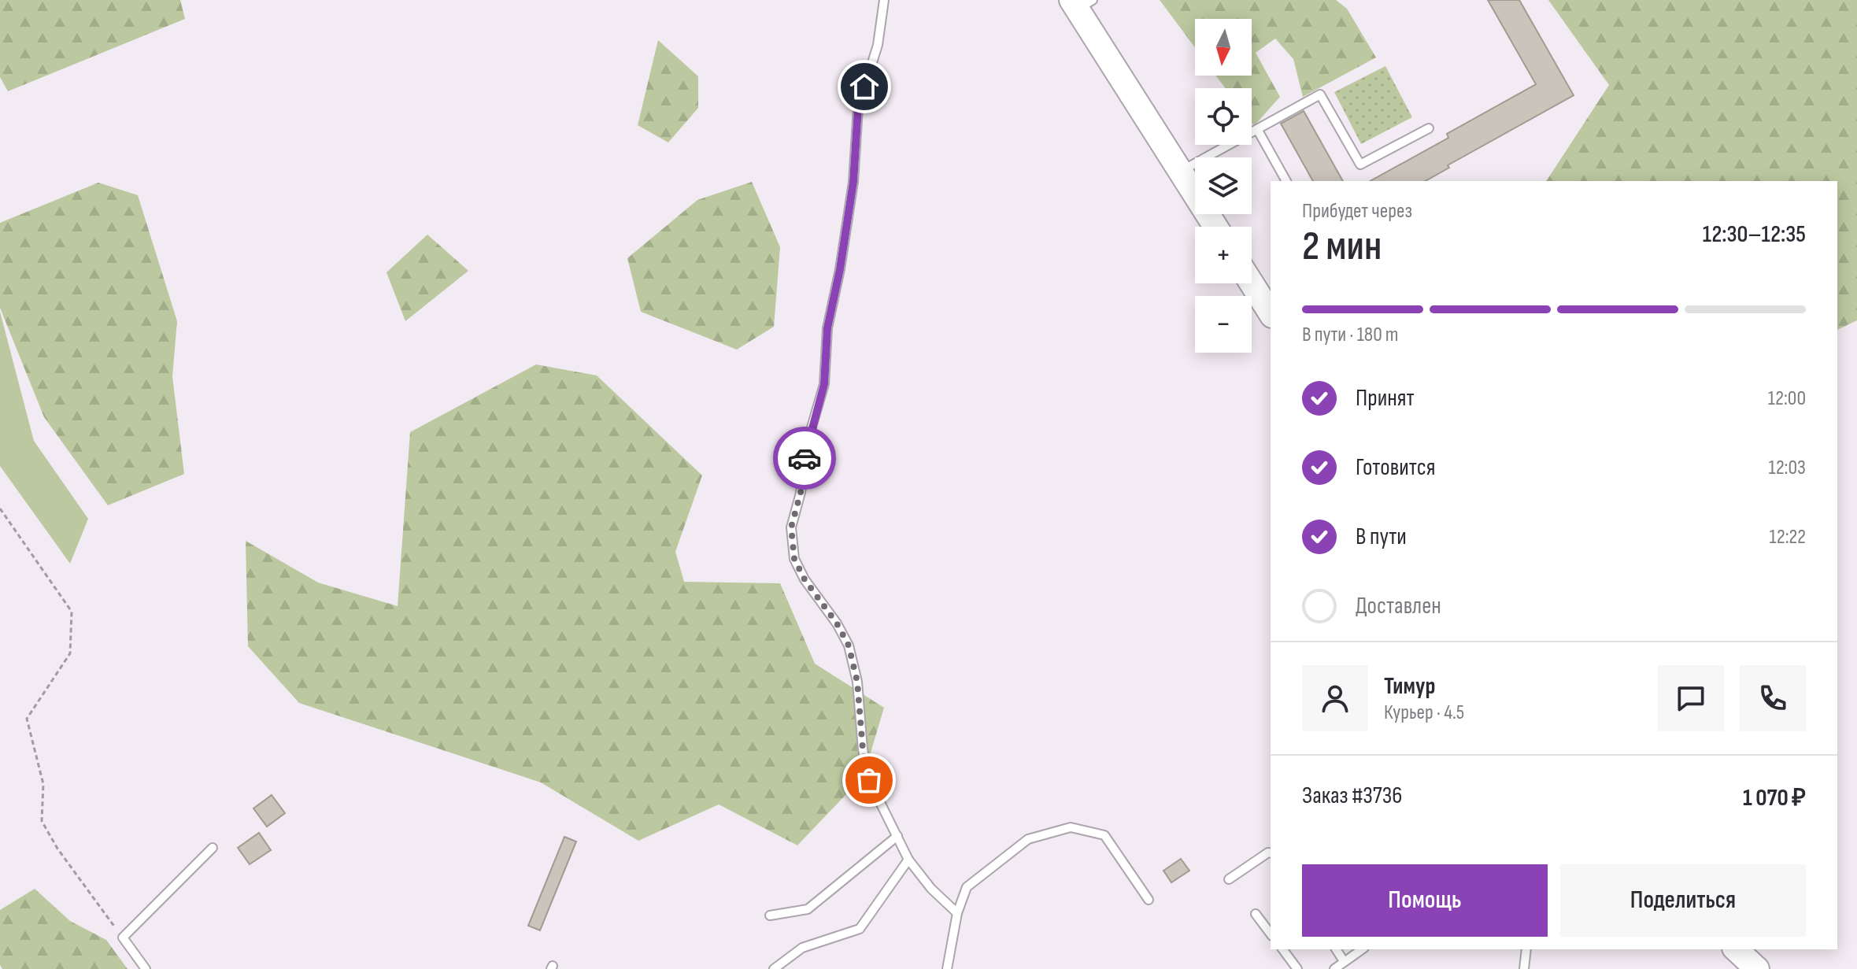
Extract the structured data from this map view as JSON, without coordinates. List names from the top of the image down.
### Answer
{
  "north": "bottom",
  "page": {
    "map_buttons": ["+", "−"],
    "heading": ["2 мин", "Прибудет через", "12:30–12:35"],
    "panel": [
      "Тимур",
      "Курьер · 4.5",
      "Заказ #3736",
      "1 070 ₽"
    ],
    "bar": "В пути · 180 m",
    "list": [
      ["Принят", "12:00"],
      ["Готовится", "12:03"],
      ["В пути", "12:22"],
      "Доставлен"
    ],
    "buttons": ["Помощь", "Поделиться"]
  }
}
